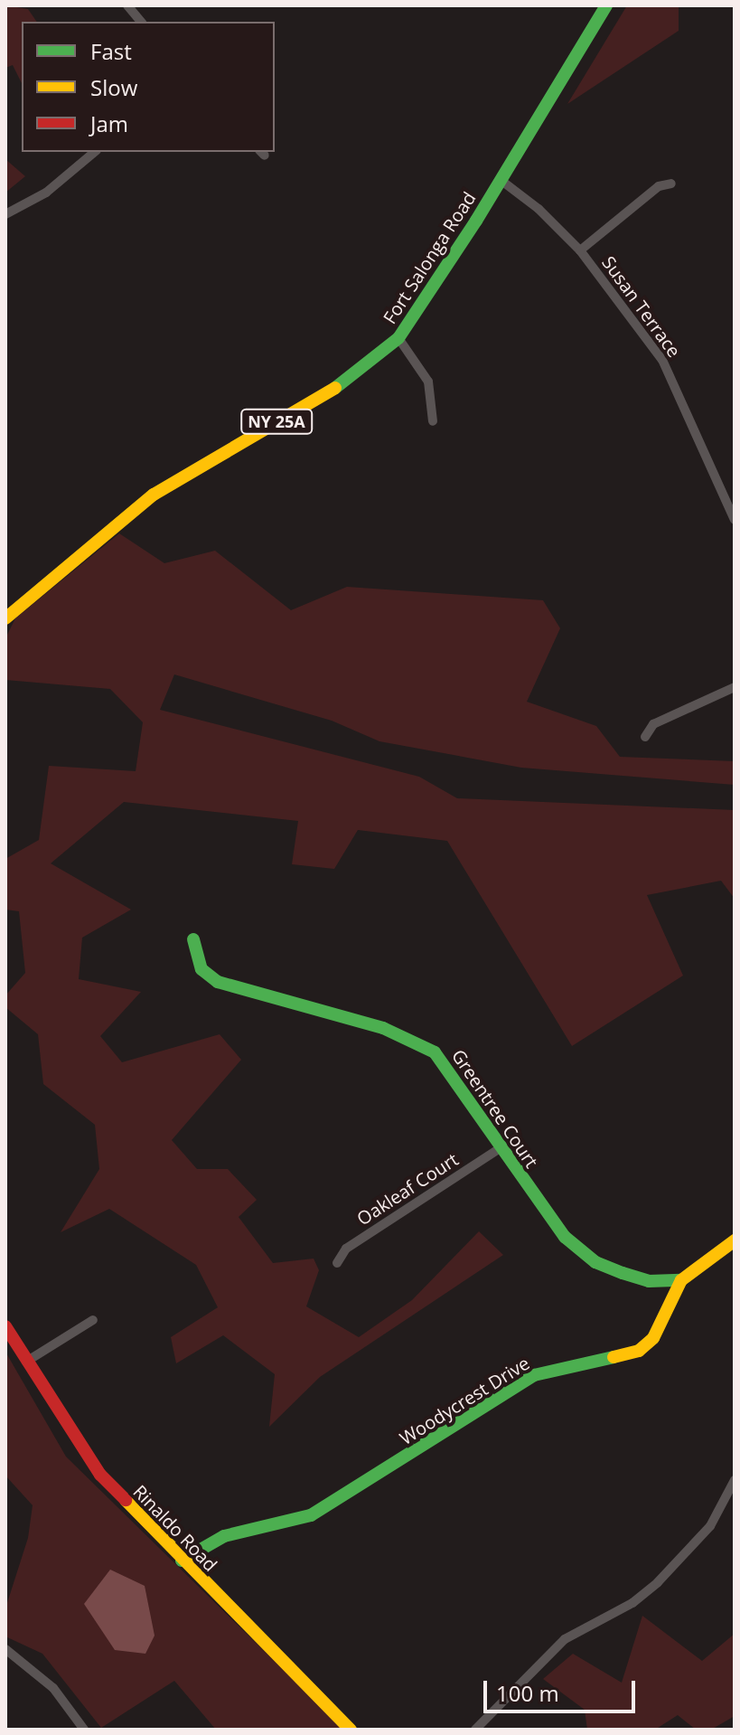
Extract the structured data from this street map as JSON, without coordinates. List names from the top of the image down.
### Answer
{
  "streets": {
    "street": [
      "Fort Salonga Road",
      "Susan Terrace",
      "NY 25A",
      "Greentree Court",
      "Oakleaf Court",
      "Woodycrest Drive",
      "Rinaldo Road"
    ]
  },
  "crossings": [
    ["Fort Salonga Road", "Susan Terrace"],
    ["Greentree Court", "Oakleaf Court"],
    ["Greentree Court", "Woodycrest Drive"],
    ["Woodycrest Drive", "Rinaldo Road"]
  ],
  "legend": ["Fast", "Slow", "Jam"],
  "scale_bar": "100 m"
}
